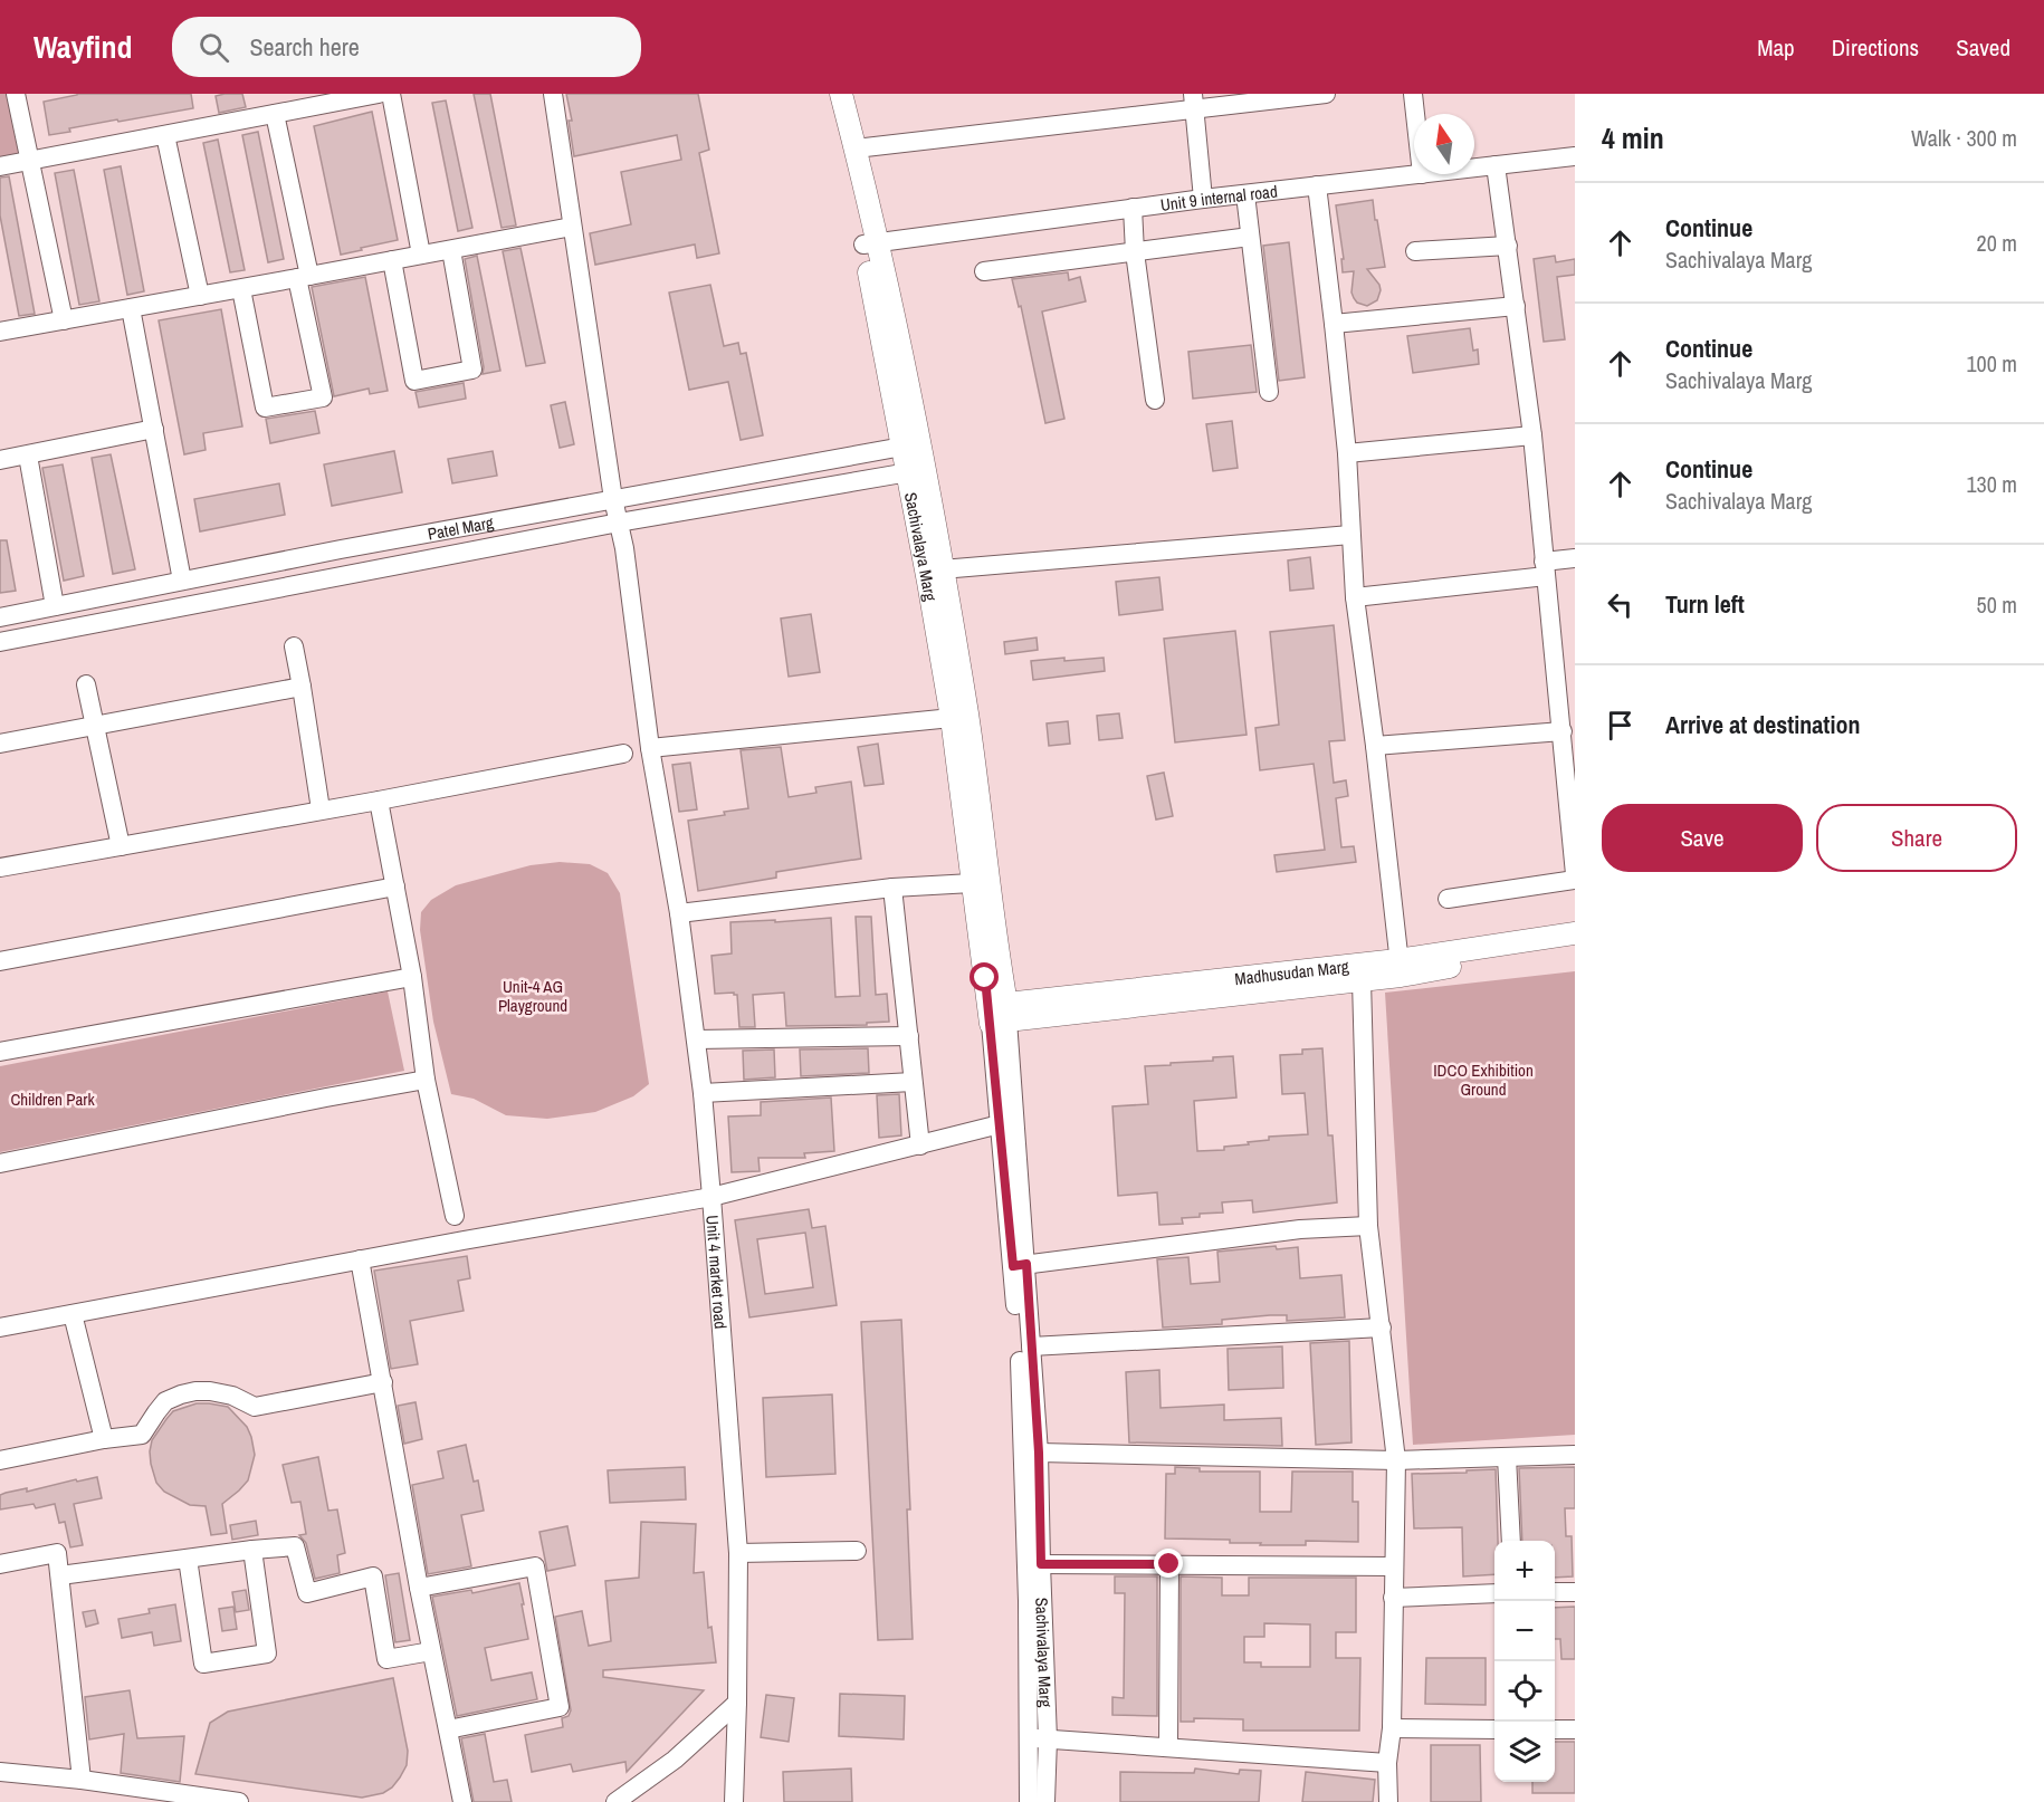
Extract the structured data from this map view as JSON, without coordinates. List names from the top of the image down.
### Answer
{
  "streets": {
    "main road": ["Sachivalaya Marg", "Madhusudan Marg"],
    "street": ["Unit 9 internal road", "Patel Marg", "Unit 4 market road"]
  },
  "crossings": [
    ["Unit 9 internal road", "Sachivalaya Marg"],
    ["Patel Marg", "Sachivalaya Marg"],
    ["Patel Marg", "Unit 4 market road"],
    ["Sachivalaya Marg", "Madhusudan Marg"]
  ],
  "parks": ["Unit-4 AG Playground", "IDCO Exhibition Ground", "Children Park"],
  "north": "top",
  "page": {
    "header": "Wayfind",
    "search": "Search here",
    "nav": ["Map", "Directions", "Saved"],
    "heading": ["4 min", "Walk · 300 m"],
    "list": [
      ["Continue", "Sachivalaya Marg", "20 m"],
      ["Continue", "Sachivalaya Marg", "100 m"],
      ["Continue", "Sachivalaya Marg", "130 m"],
      ["Turn left", "50 m"],
      "Arrive at destination"
    ],
    "buttons": ["Save", "Share"],
    "map_buttons": ["+", "−"]
  }
}
